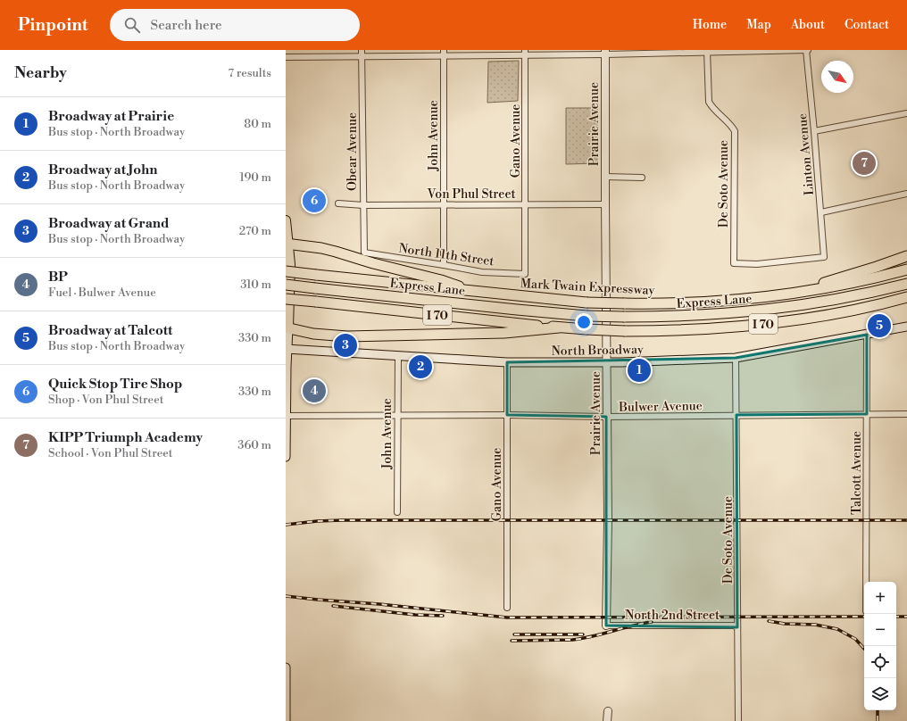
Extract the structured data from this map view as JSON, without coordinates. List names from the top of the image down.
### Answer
{
  "streets": {
    "highway": ["Express Lane", "Mark Twain Expressway", "I 70"],
    "main road": ["North Broadway"],
    "street": [
      "Prairie Avenue",
      "John Avenue",
      "Gano Avenue",
      "Obear Avenue",
      "Linton Avenue",
      "De Soto Avenue",
      "Von Phul Street",
      "North 11th Street",
      "Bulwer Avenue",
      "Talcott Avenue",
      "North 2nd Street"
    ]
  },
  "crossings": [
    ["Prairie Avenue", "Von Phul Street"],
    ["Prairie Avenue", "North Broadway"],
    ["Prairie Avenue", "Bulwer Avenue"],
    ["Prairie Avenue", "North 2nd Street"],
    ["John Avenue", "Von Phul Street"],
    ["John Avenue", "North 11th Street"],
    ["John Avenue", "North Broadway"],
    ["John Avenue", "Bulwer Avenue"],
    ["Gano Avenue", "Von Phul Street"],
    ["Gano Avenue", "North 11th Street"],
    ["Gano Avenue", "North Broadway"],
    ["Gano Avenue", "Bulwer Avenue"],
    ["Obear Avenue", "Von Phul Street"],
    ["Obear Avenue", "North 11th Street"],
    ["Linton Avenue", "De Soto Avenue"],
    ["De Soto Avenue", "North Broadway"],
    ["De Soto Avenue", "Bulwer Avenue"],
    ["De Soto Avenue", "North 2nd Street"],
    ["North Broadway", "Talcott Avenue"],
    ["Bulwer Avenue", "Talcott Avenue"]
  ],
  "north": "bottom right",
  "page": {
    "header": "Pinpoint",
    "search": "Search here",
    "nav": [
      "Home",
      "Map",
      "About",
      "Contact"
    ],
    "heading": ["Nearby", "7 results"],
    "list": [
      {
        "mark": "1",
        "name": "Broadway at Prairie",
        "note": "Bus stop · North Broadway",
        "value": "80 m"
      },
      {
        "mark": "2",
        "name": "Broadway at John",
        "note": "Bus stop · North Broadway",
        "value": "190 m"
      },
      {
        "mark": "3",
        "name": "Broadway at Grand",
        "note": "Bus stop · North Broadway",
        "value": "270 m"
      },
      {
        "mark": "4",
        "name": "BP",
        "note": "Fuel · Bulwer Avenue",
        "value": "310 m"
      },
      {
        "mark": "5",
        "name": "Broadway at Talcott",
        "note": "Bus stop · North Broadway",
        "value": "330 m"
      },
      {
        "mark": "6",
        "name": "Quick Stop Tire Shop",
        "note": "Shop · Von Phul Street",
        "value": "330 m"
      },
      {
        "mark": "7",
        "name": "KIPP Triumph Academy",
        "note": "School · Von Phul Street",
        "value": "360 m"
      }
    ],
    "pins": [
      "7",
      "6",
      "5",
      "3",
      "2",
      "1",
      "4"
    ],
    "map_buttons": ["+", "−"]
  }
}
